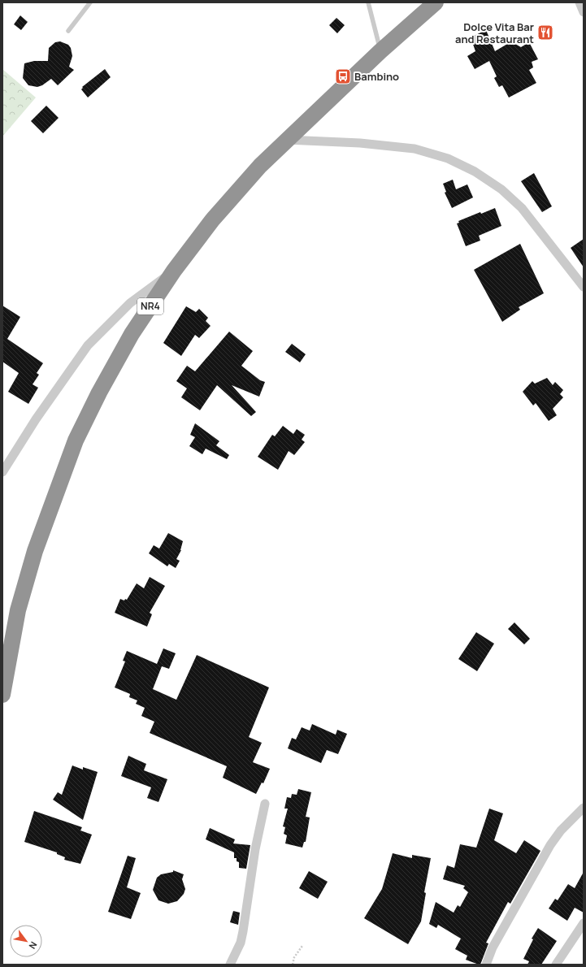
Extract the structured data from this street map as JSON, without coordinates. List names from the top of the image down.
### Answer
{
  "streets": {
    "highway": ["NR4"]
  },
  "places": {
    "restaurant": ["Dolce Vita Bar and Restaurant"],
    "bus stop": ["Bambino"]
  },
  "north": "bottom right"
}
